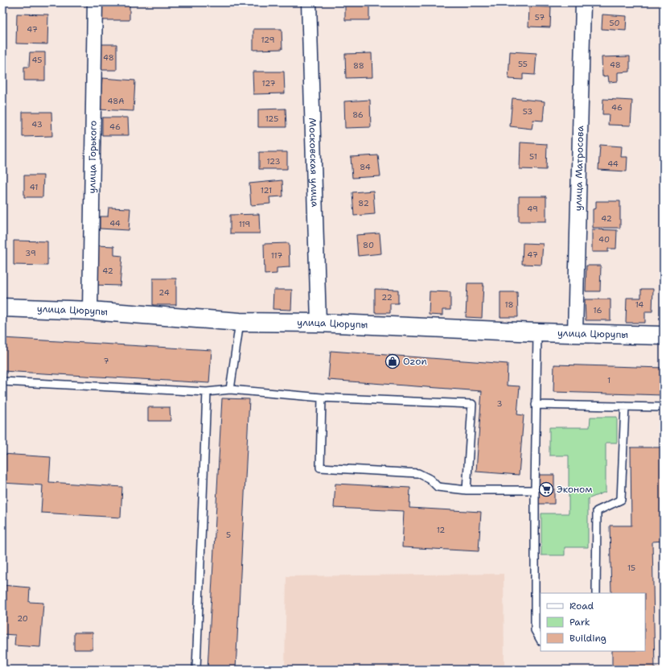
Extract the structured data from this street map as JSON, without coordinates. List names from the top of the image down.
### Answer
{
  "streets": {
    "street": [
      "улица Горького",
      "Московская улица",
      "улица Матросова",
      "улица Цюрупы"
    ]
  },
  "crossings": [
    ["улица Горького", "улица Цюрупы"],
    ["Московская улица", "улица Цюрупы"],
    ["улица Матросова", "улица Цюрупы"]
  ],
  "places": {
    "shop": ["Ozon"],
    "supermarket": ["Эконом"]
  },
  "house_numbers": [
    "57",
    "50",
    "47",
    "129",
    "48",
    "45",
    "55",
    "48",
    "88",
    "127",
    "48А",
    "46",
    "53",
    "86",
    "125",
    "43",
    "46",
    "51",
    "123",
    "44",
    "84",
    "41",
    "121",
    "82",
    "49",
    "42",
    "44",
    "119",
    "40",
    "80",
    "39",
    "47",
    "117",
    "42",
    "24",
    "22",
    "18",
    "14",
    "16",
    "7",
    "1",
    "3",
    "12",
    "5",
    "15",
    "20"
  ],
  "legend": ["Road", "Park", "Building"]
}
